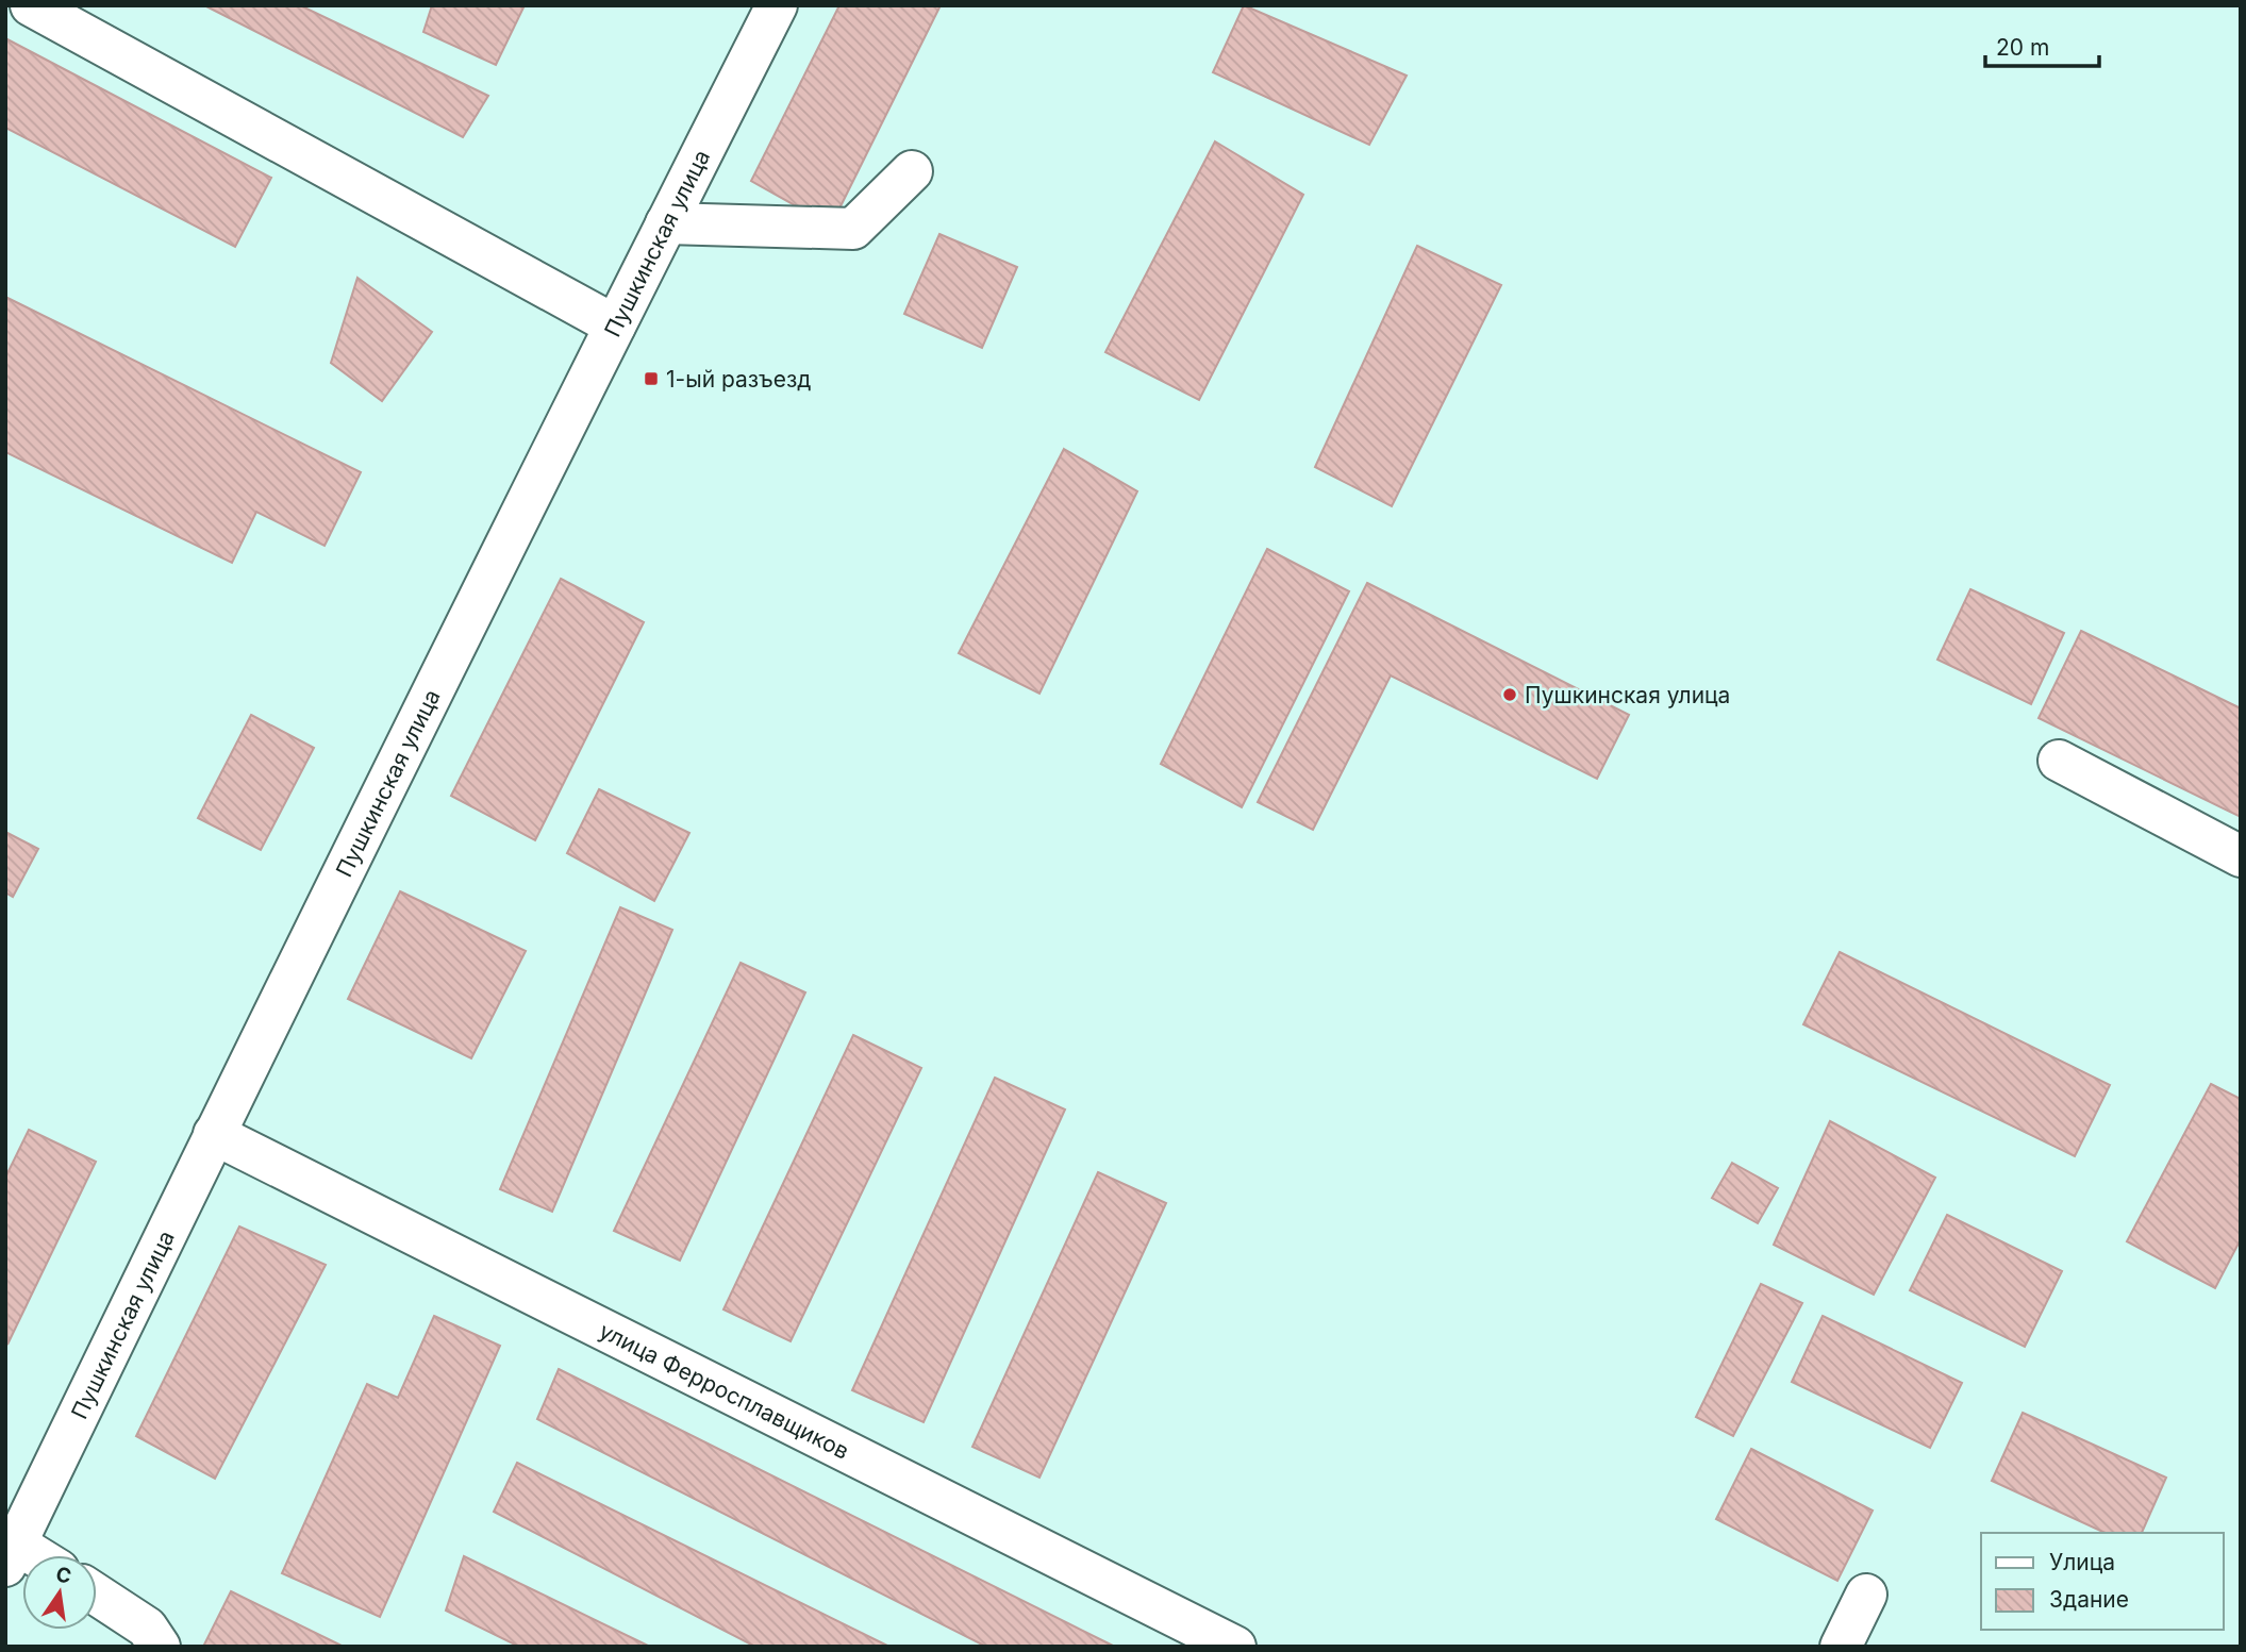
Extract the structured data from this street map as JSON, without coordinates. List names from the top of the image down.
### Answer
{
  "streets": {
    "street": ["Пушкинская улица", "улица Ферросплавщиков"]
  },
  "crossings": [
    ["Пушкинская улица", "улица Ферросплавщиков"]
  ],
  "places": {
    "transit": ["1-ый разъезд"],
    "other": ["Пушкинская улица"]
  },
  "legend": ["Улица", "Здание"],
  "scale_bar": "20 m",
  "north": "top"
}
